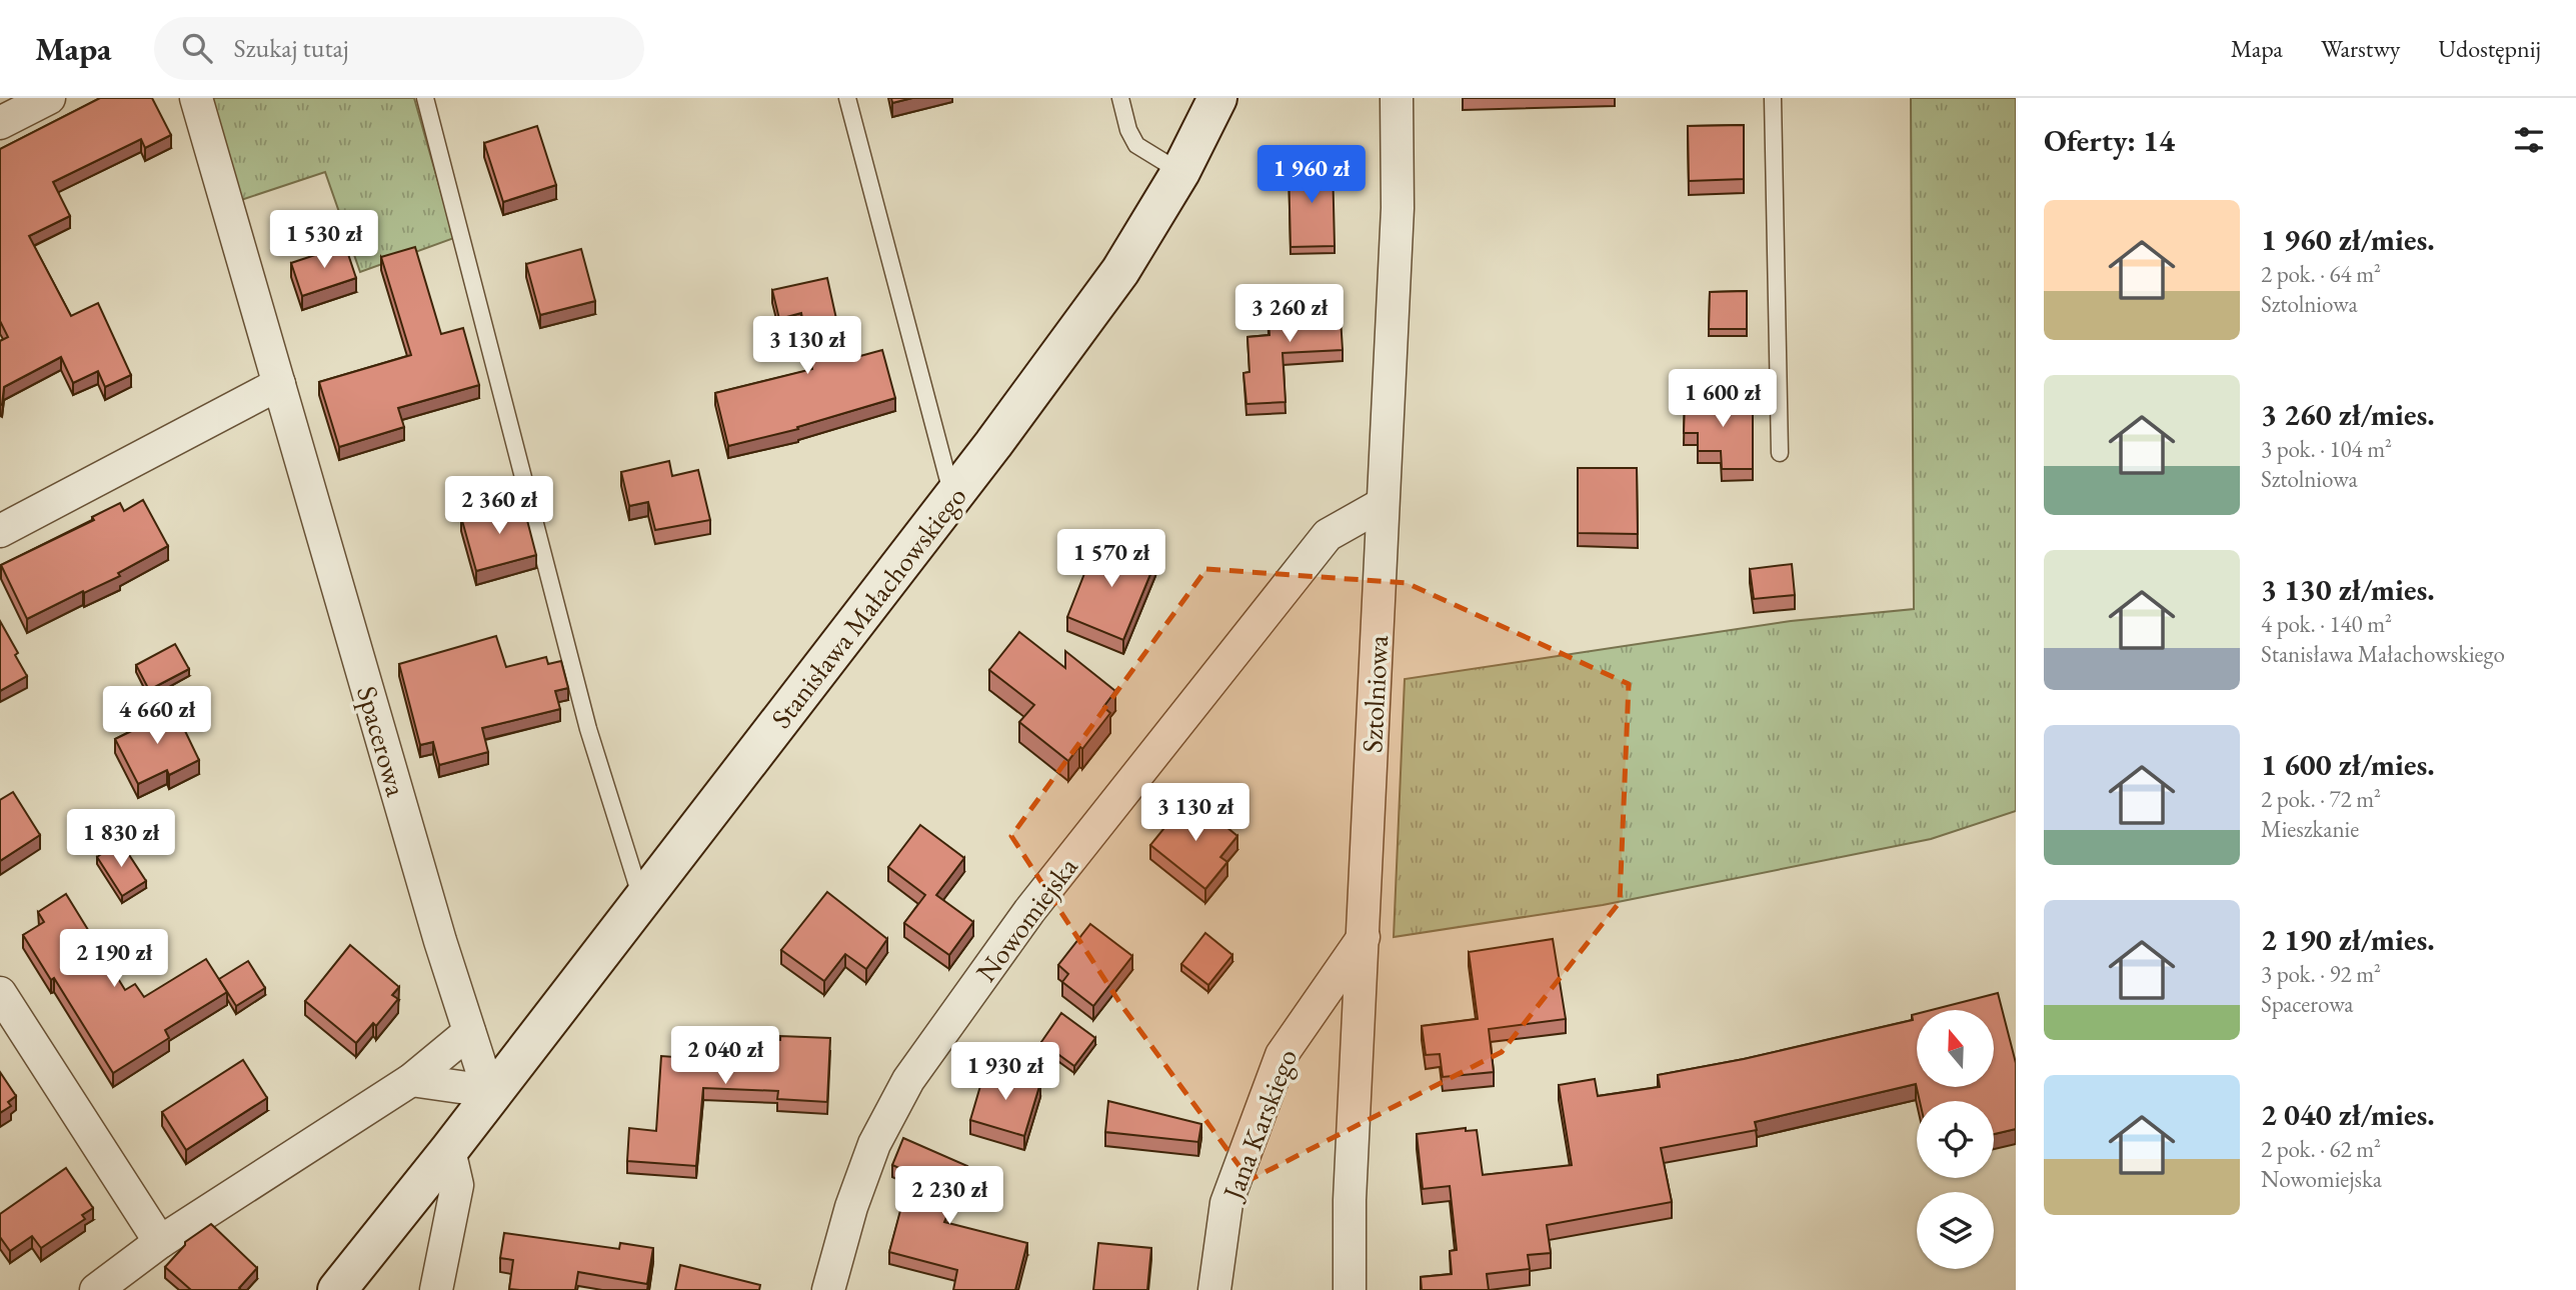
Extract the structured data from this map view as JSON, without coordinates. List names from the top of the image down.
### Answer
{
  "streets": {
    "street": [
      "Stanisława Małachowskiego",
      "Sztolniowa",
      "Spacerowa",
      "Nowomiejska",
      "Jana Karskiego"
    ]
  },
  "crossings": [
    ["Stanisława Małachowskiego", "Spacerowa"],
    ["Sztolniowa", "Nowomiejska"],
    ["Sztolniowa", "Jana Karskiego"]
  ],
  "north": "top",
  "page": {
    "header": "Mapa",
    "search": "Szukaj tutaj",
    "nav": ["Mapa", "Warstwy", "Udostępnij"],
    "heading": "Oferty: 14",
    "price": [
      "1 960 zł",
      "1 530 zł",
      "3 260 zł",
      "3 130 zł",
      "1 600 zł",
      "2 360 zł",
      "1 570 zł",
      "4 660 zł",
      "3 130 zł",
      "1 830 zł",
      "2 190 zł",
      "2 040 zł",
      "1 930 zł",
      "2 230 zł"
    ],
    "list": [
      {
        "name": "1 960 zł/mies.",
        "note": "2 pok. · 64 m² · Sztolniowa"
      },
      {
        "name": "3 260 zł/mies.",
        "note": "3 pok. · 104 m² · Sztolniowa"
      },
      {
        "name": "3 130 zł/mies.",
        "note": "4 pok. · 140 m² · Stanisława Małachowskiego"
      },
      {
        "name": "1 600 zł/mies.",
        "note": "2 pok. · 72 m² · Mieszkanie"
      },
      {
        "name": "2 190 zł/mies.",
        "note": "3 pok. · 92 m² · Spacerowa"
      },
      {
        "name": "2 040 zł/mies.",
        "note": "2 pok. · 62 m² · Nowomiejska"
      }
    ]
  }
}
